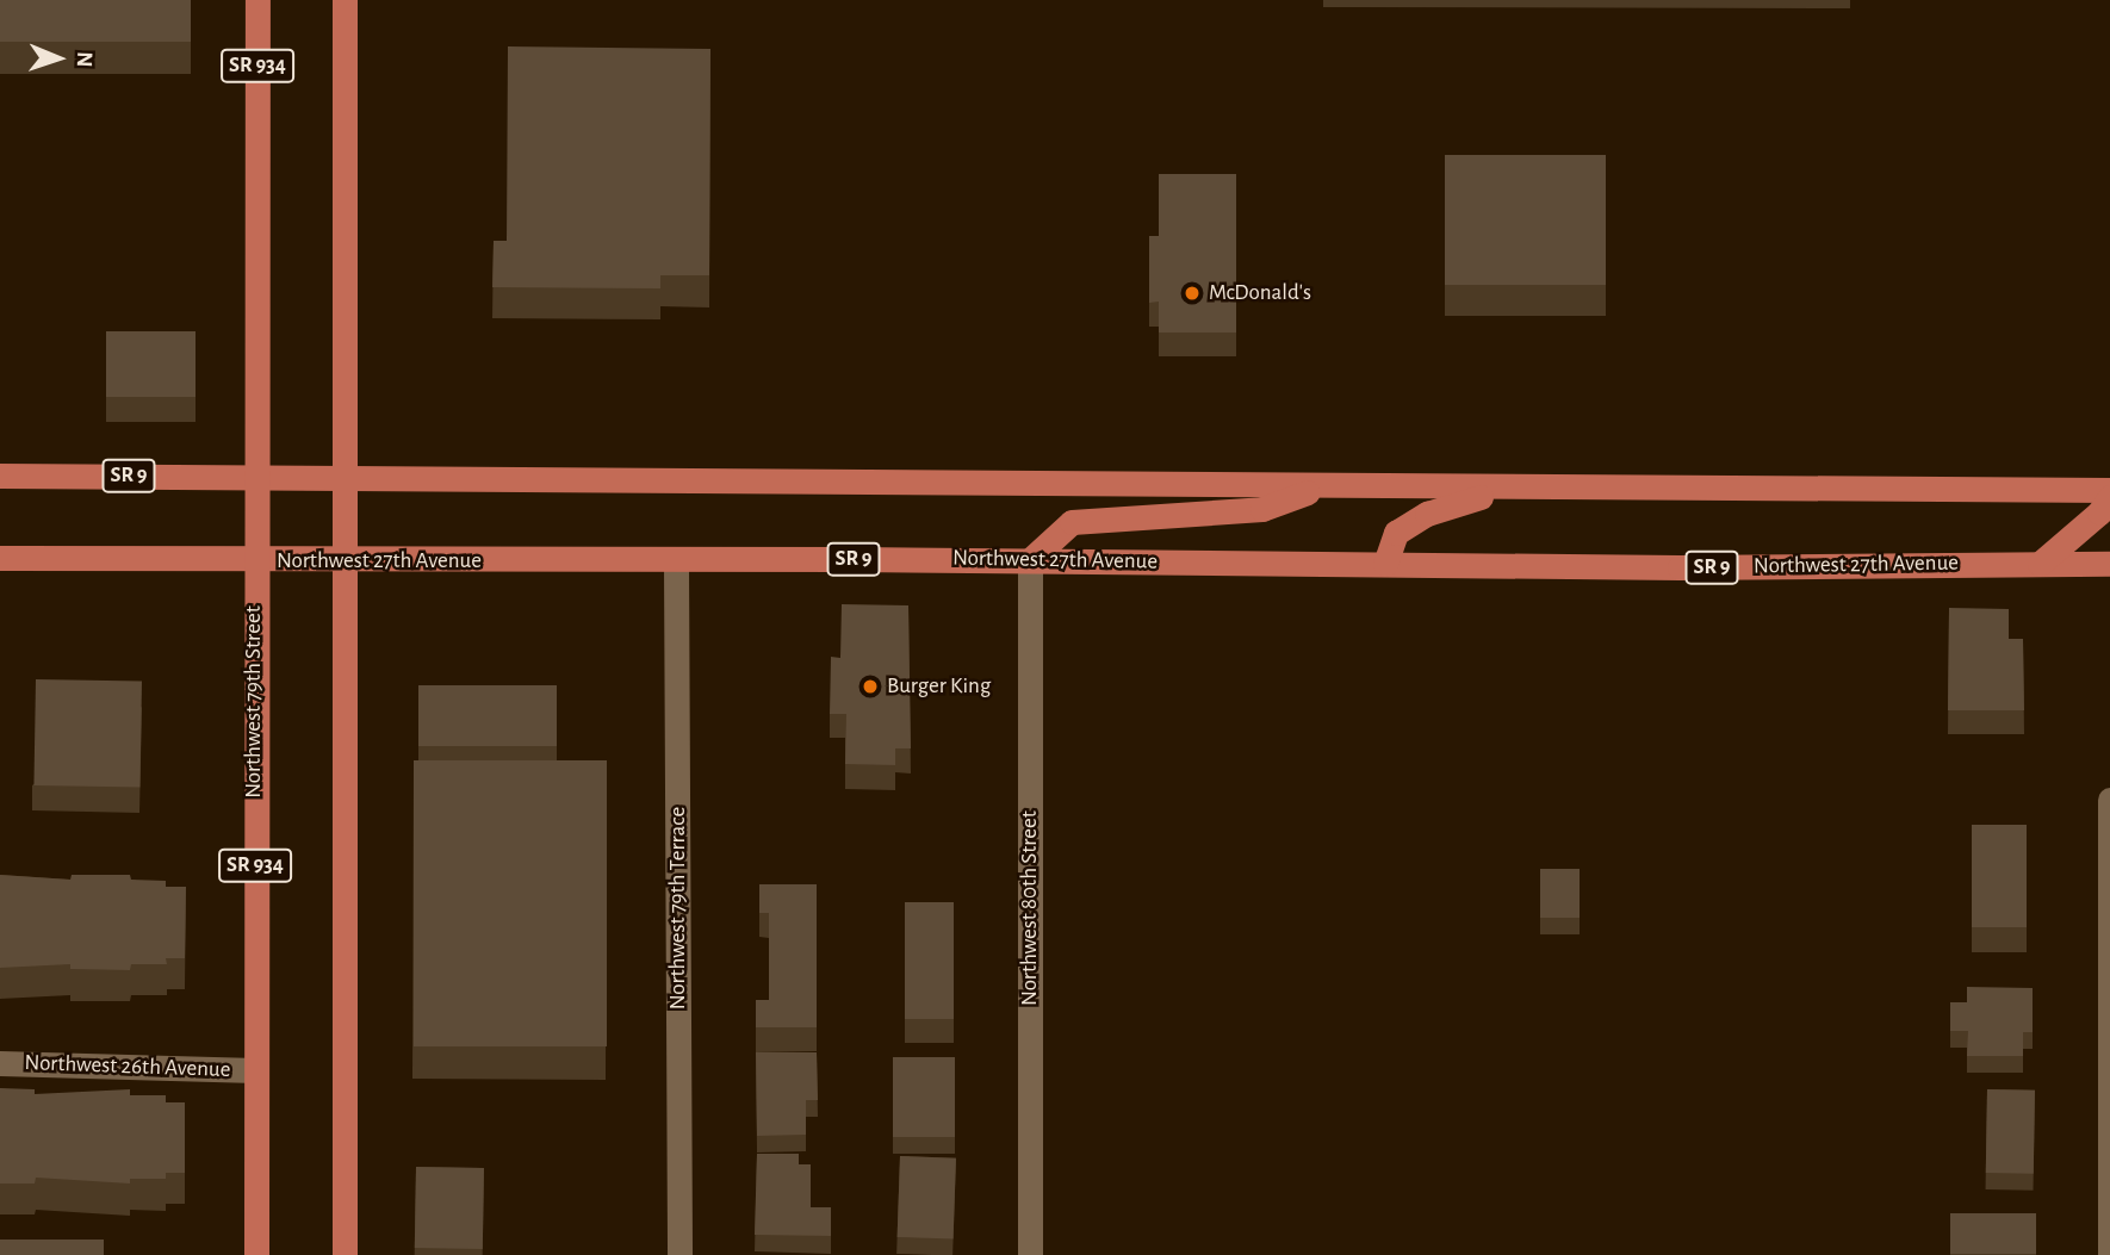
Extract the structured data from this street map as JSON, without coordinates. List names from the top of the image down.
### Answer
{
  "streets": {
    "main road": [
      "SR 934",
      "SR 9",
      "Northwest 27th Avenue",
      "Northwest 79th Street"
    ],
    "street": ["Northwest 79th Terrace", "Northwest 80th Street", "Northwest 26th Avenue"]
  },
  "crossings": [
    ["SR 9", "Northwest 79th Street"],
    ["Northwest 27th Avenue", "Northwest 79th Street"],
    ["Northwest 27th Avenue", "Northwest 79th Terrace"],
    ["Northwest 27th Avenue", "Northwest 80th Street"],
    ["Northwest 79th Street", "Northwest 26th Avenue"]
  ],
  "places": ["McDonald's", "Burger King"],
  "north": "right"
}
